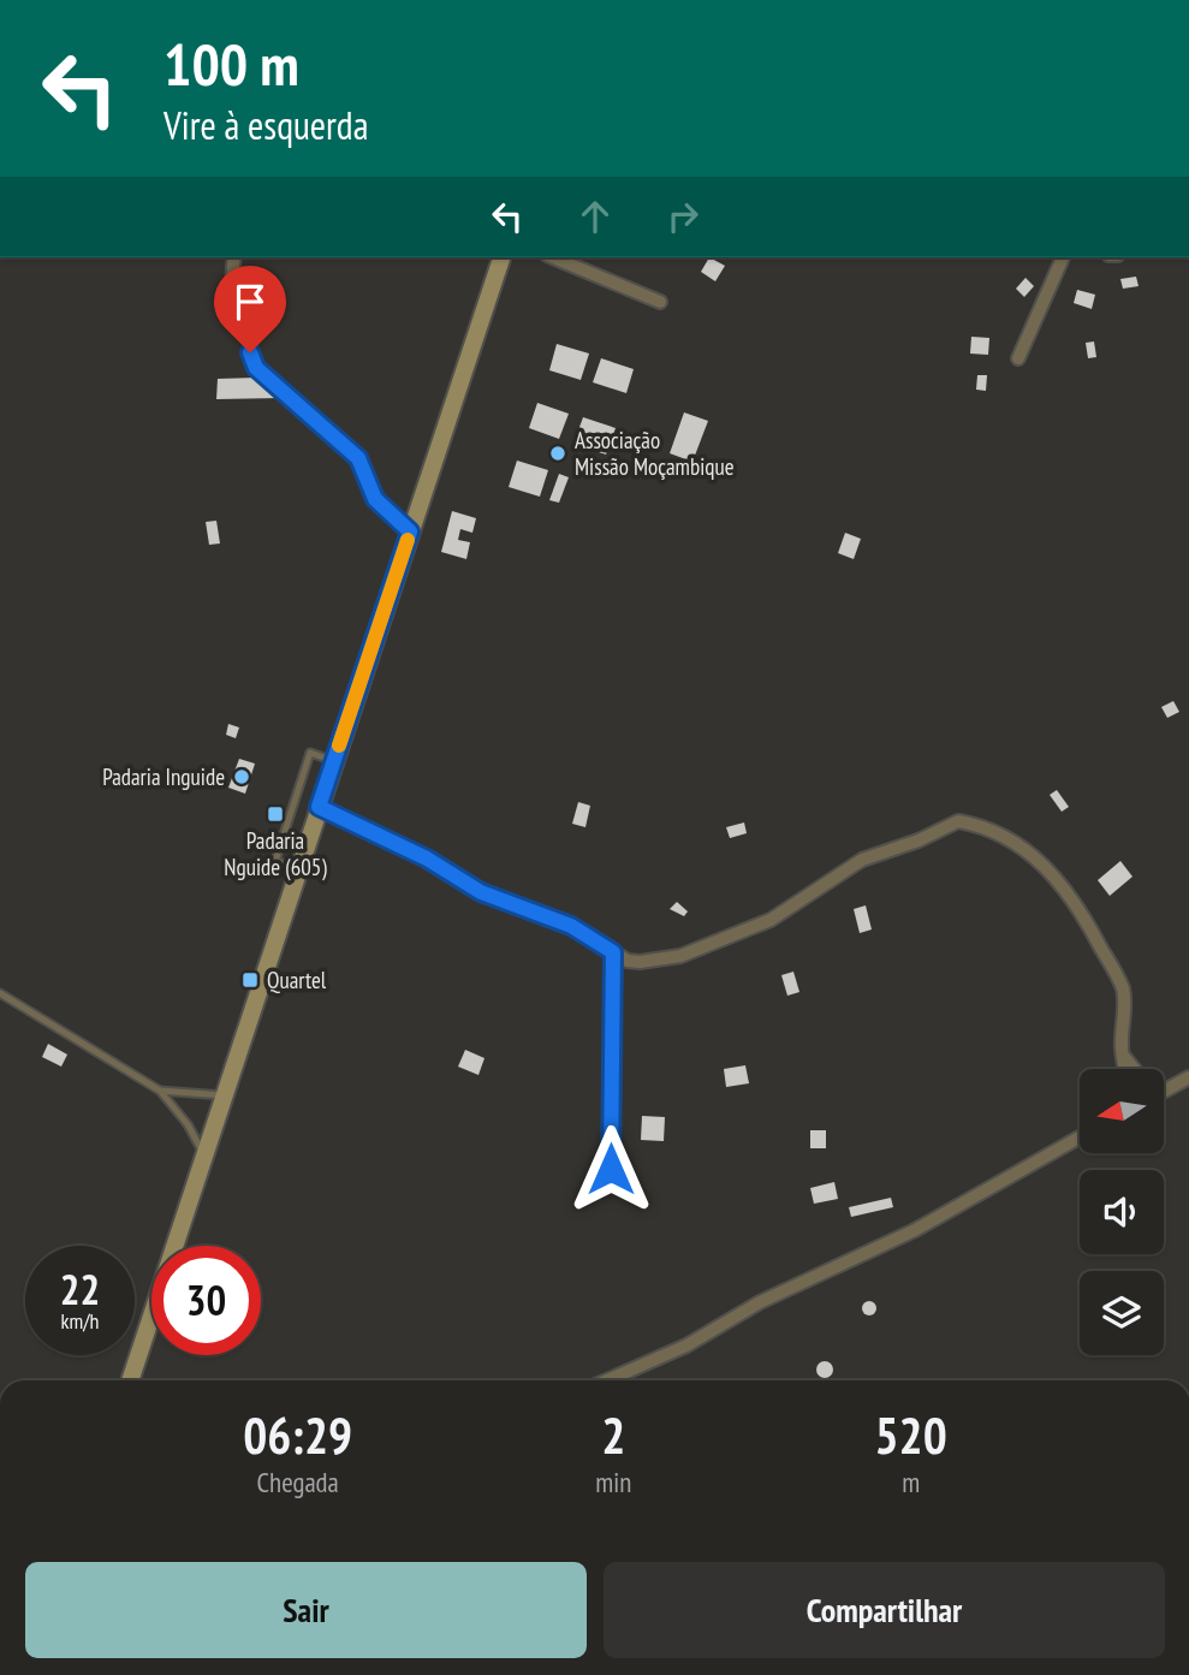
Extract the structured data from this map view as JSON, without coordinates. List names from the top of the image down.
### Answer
{
  "places": {
    "other": ["Associação Missão Moçambique", "Padaria Inguide"],
    "transit": ["Padaria Nguide (605)", "Quartel"]
  },
  "north": "left",
  "page": {
    "turn": ["100 m", "Vire à esquerda"],
    "speed": "22 km/h",
    "limit": "30",
    "eta": [
      "06:29",
      "Chegada",
      "2",
      "min",
      "520",
      "m"
    ],
    "buttons": ["Sair", "Compartilhar"]
  }
}
